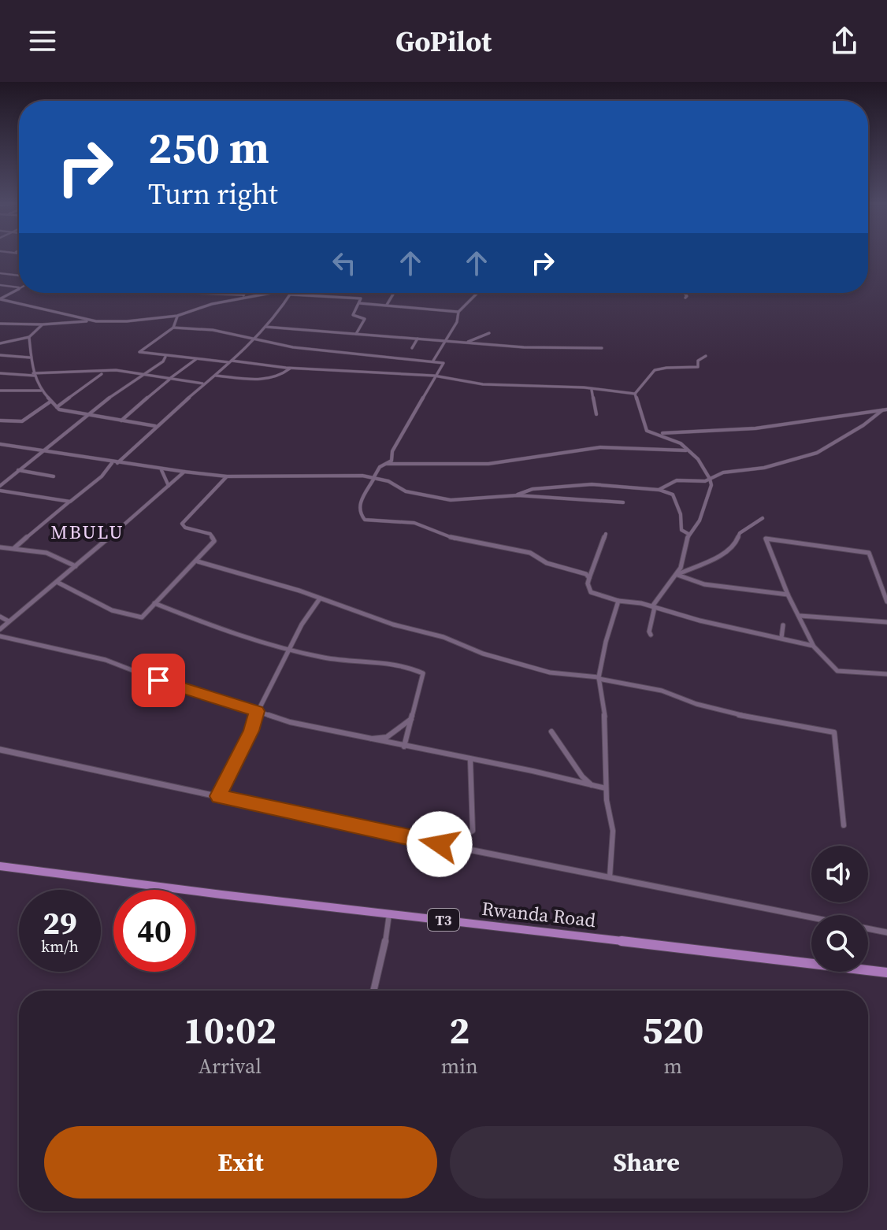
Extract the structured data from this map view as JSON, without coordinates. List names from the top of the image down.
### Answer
{
  "streets": {
    "highway": ["Rwanda Road", "T3"]
  },
  "districts": ["MBULU"],
  "page": {
    "header": "GoPilot",
    "turn": ["250 m", "Turn right"],
    "speed": "29 km/h",
    "limit": "40",
    "eta": [
      "10:02",
      "Arrival",
      "2",
      "min",
      "520",
      "m"
    ],
    "buttons": ["Exit", "Share"]
  }
}
